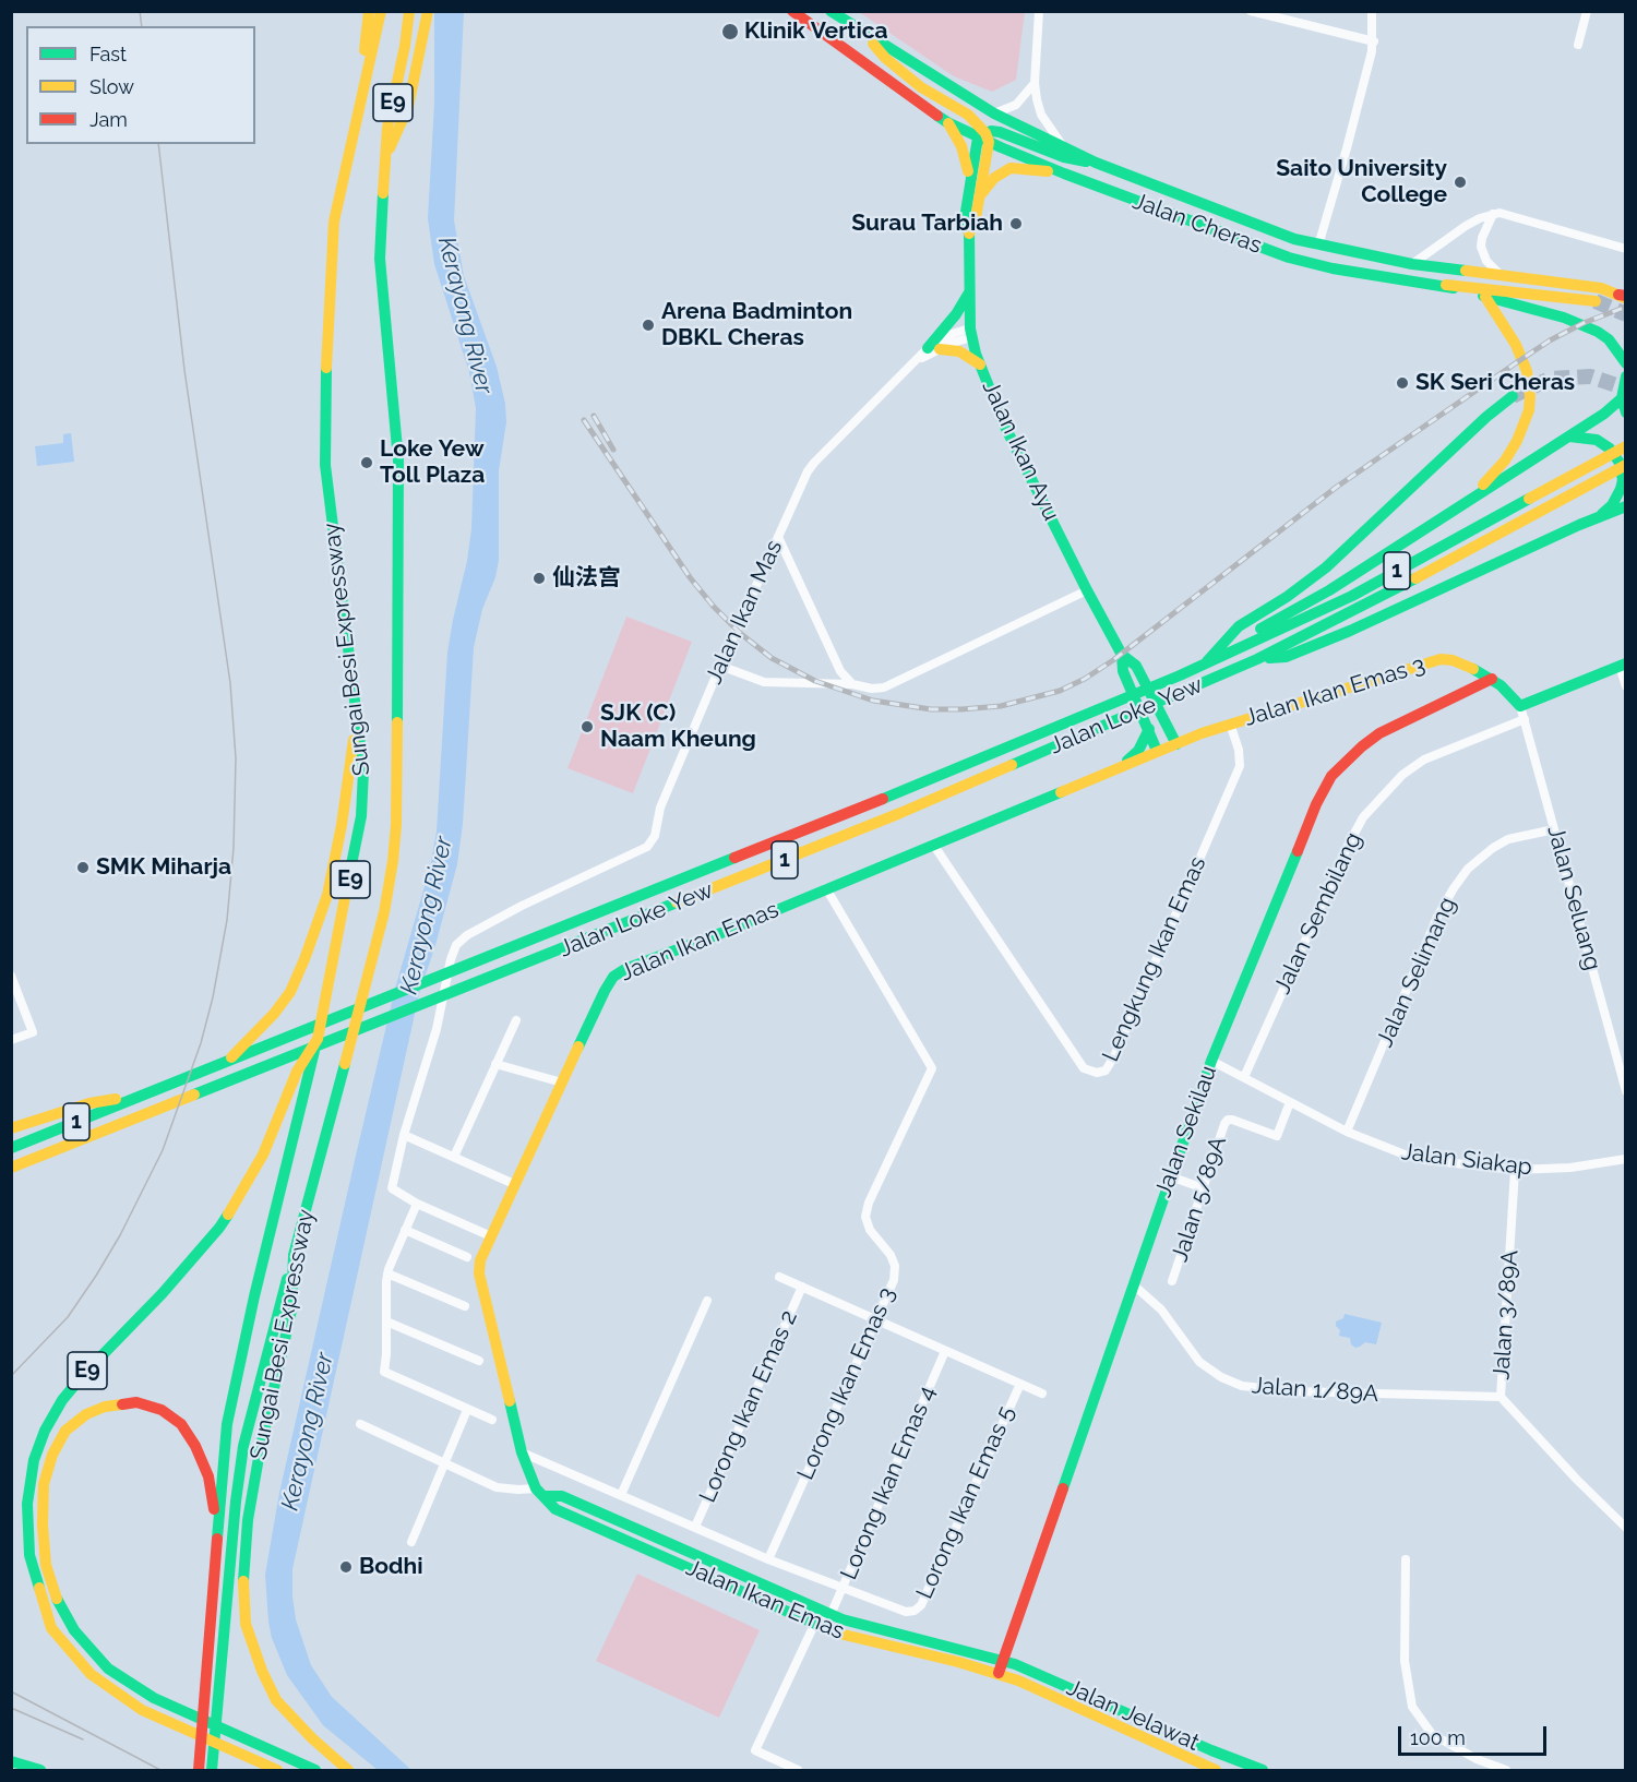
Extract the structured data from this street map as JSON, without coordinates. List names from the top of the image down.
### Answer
{
  "streets": {
    "main road": [
      "E9",
      "Jalan Cheras",
      "Jalan Ikan Ayu",
      "1",
      "Sungai Besi Expressway",
      "Jalan Ikan Emas 3",
      "Jalan Loke Yew",
      "Jalan Ikan Emas",
      "Jalan Sekilau",
      "Jalan Jelawat"
    ],
    "street": [
      "Jalan Ikan Mas",
      "Jalan Seluang",
      "Jalan Sembilang",
      "Lengkung Ikan Emas",
      "Jalan Selimang",
      "Jalan Siakap",
      "Jalan 5/89A",
      "Jalan 3/89A",
      "Lorong Ikan Emas 3",
      "Jalan 1/89A",
      "Lorong Ikan Emas 2",
      "Lorong Ikan Emas 4",
      "Lorong Ikan Emas 5"
    ]
  },
  "crossings": [
    ["Jalan Cheras", "Jalan Ikan Ayu"],
    ["Jalan Ikan Ayu", "Jalan Ikan Mas"],
    ["Jalan Ikan Ayu", "Jalan Ikan Emas 3"],
    ["Jalan Ikan Ayu", "Jalan Ikan Emas"],
    ["1", "Jalan Loke Yew"],
    ["Jalan Ikan Emas 3", "Jalan Seluang"],
    ["Jalan Ikan Emas 3", "Jalan Ikan Emas"],
    ["Jalan Ikan Emas 3", "Lengkung Ikan Emas"],
    ["Jalan Ikan Emas 3", "Jalan Sekilau"],
    ["Jalan Seluang", "Jalan Sembilang"],
    ["Jalan Seluang", "Jalan Selimang"],
    ["Jalan Sembilang", "Jalan Siakap"],
    ["Jalan Ikan Emas", "Lengkung Ikan Emas"],
    ["Jalan Ikan Emas", "Jalan Sekilau"],
    ["Jalan Ikan Emas", "Lorong Ikan Emas 3"],
    ["Jalan Ikan Emas", "Lorong Ikan Emas 4"],
    ["Jalan Ikan Emas", "Jalan Jelawat"],
    ["Jalan Selimang", "Jalan Siakap"],
    ["Jalan Sekilau", "Jalan Siakap"],
    ["Jalan Sekilau", "Jalan 1/89A"],
    ["Jalan Sekilau", "Jalan Jelawat"],
    ["Jalan Siakap", "Jalan 5/89A"],
    ["Jalan Siakap", "Jalan 3/89A"],
    ["Jalan 3/89A", "Jalan 1/89A"],
    ["Lorong Ikan Emas 4", "Lorong Ikan Emas 5"]
  ],
  "water": ["Kerayong River"],
  "places": [
    "Klinik Vertica",
    "Saito University College",
    "Surau Tarbiah",
    "Arena Badminton DBKL Cheras",
    "SK Seri Cheras",
    "Loke Yew Toll Plaza",
    "仙法宫",
    "SJK (C) Naam Kheung",
    "SMK Miharja",
    "Bodhi"
  ],
  "legend": ["Fast", "Slow", "Jam"],
  "scale_bar": "100 m"
}
